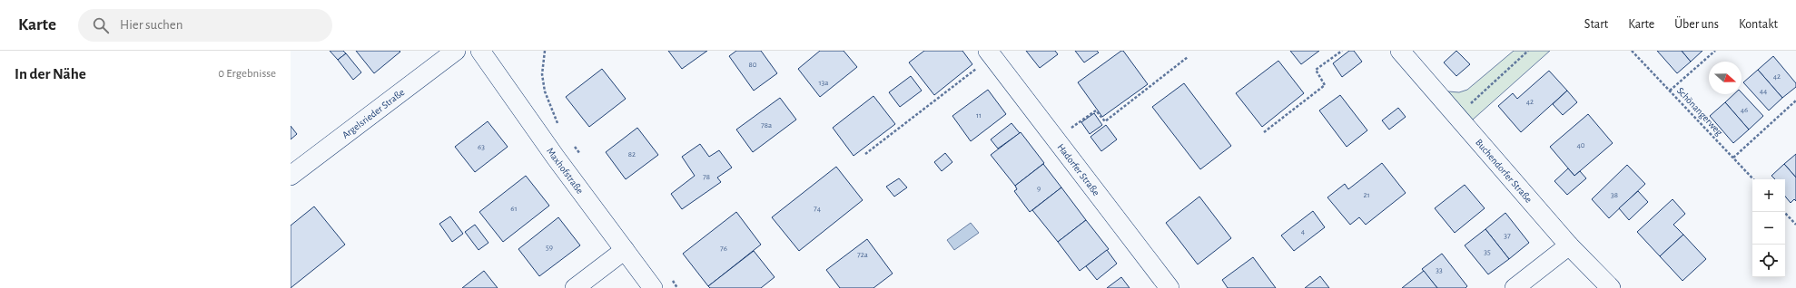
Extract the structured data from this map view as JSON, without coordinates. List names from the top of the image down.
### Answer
{
  "streets": {
    "street": [
      "Argelsrieder Straße",
      "Hadorfer Straße",
      "Maxhofstraße",
      "Buchendorfer Straße"
    ],
    "path": ["Schönangerweg"]
  },
  "house_numbers": [
    "80",
    "42",
    "13a",
    "44",
    "42",
    "46",
    "11",
    "78a",
    "40",
    "63",
    "82",
    "78",
    "9",
    "21",
    "38",
    "61",
    "74",
    "4",
    "37",
    "59",
    "76",
    "35",
    "72a",
    "33"
  ],
  "north": "right",
  "page": {
    "header": "Karte",
    "search": "Hier suchen",
    "nav": [
      "Start",
      "Karte",
      "Über uns",
      "Kontakt"
    ],
    "heading": ["In der Nähe", "0 Ergebnisse"],
    "map_buttons": ["+", "−"]
  }
}
